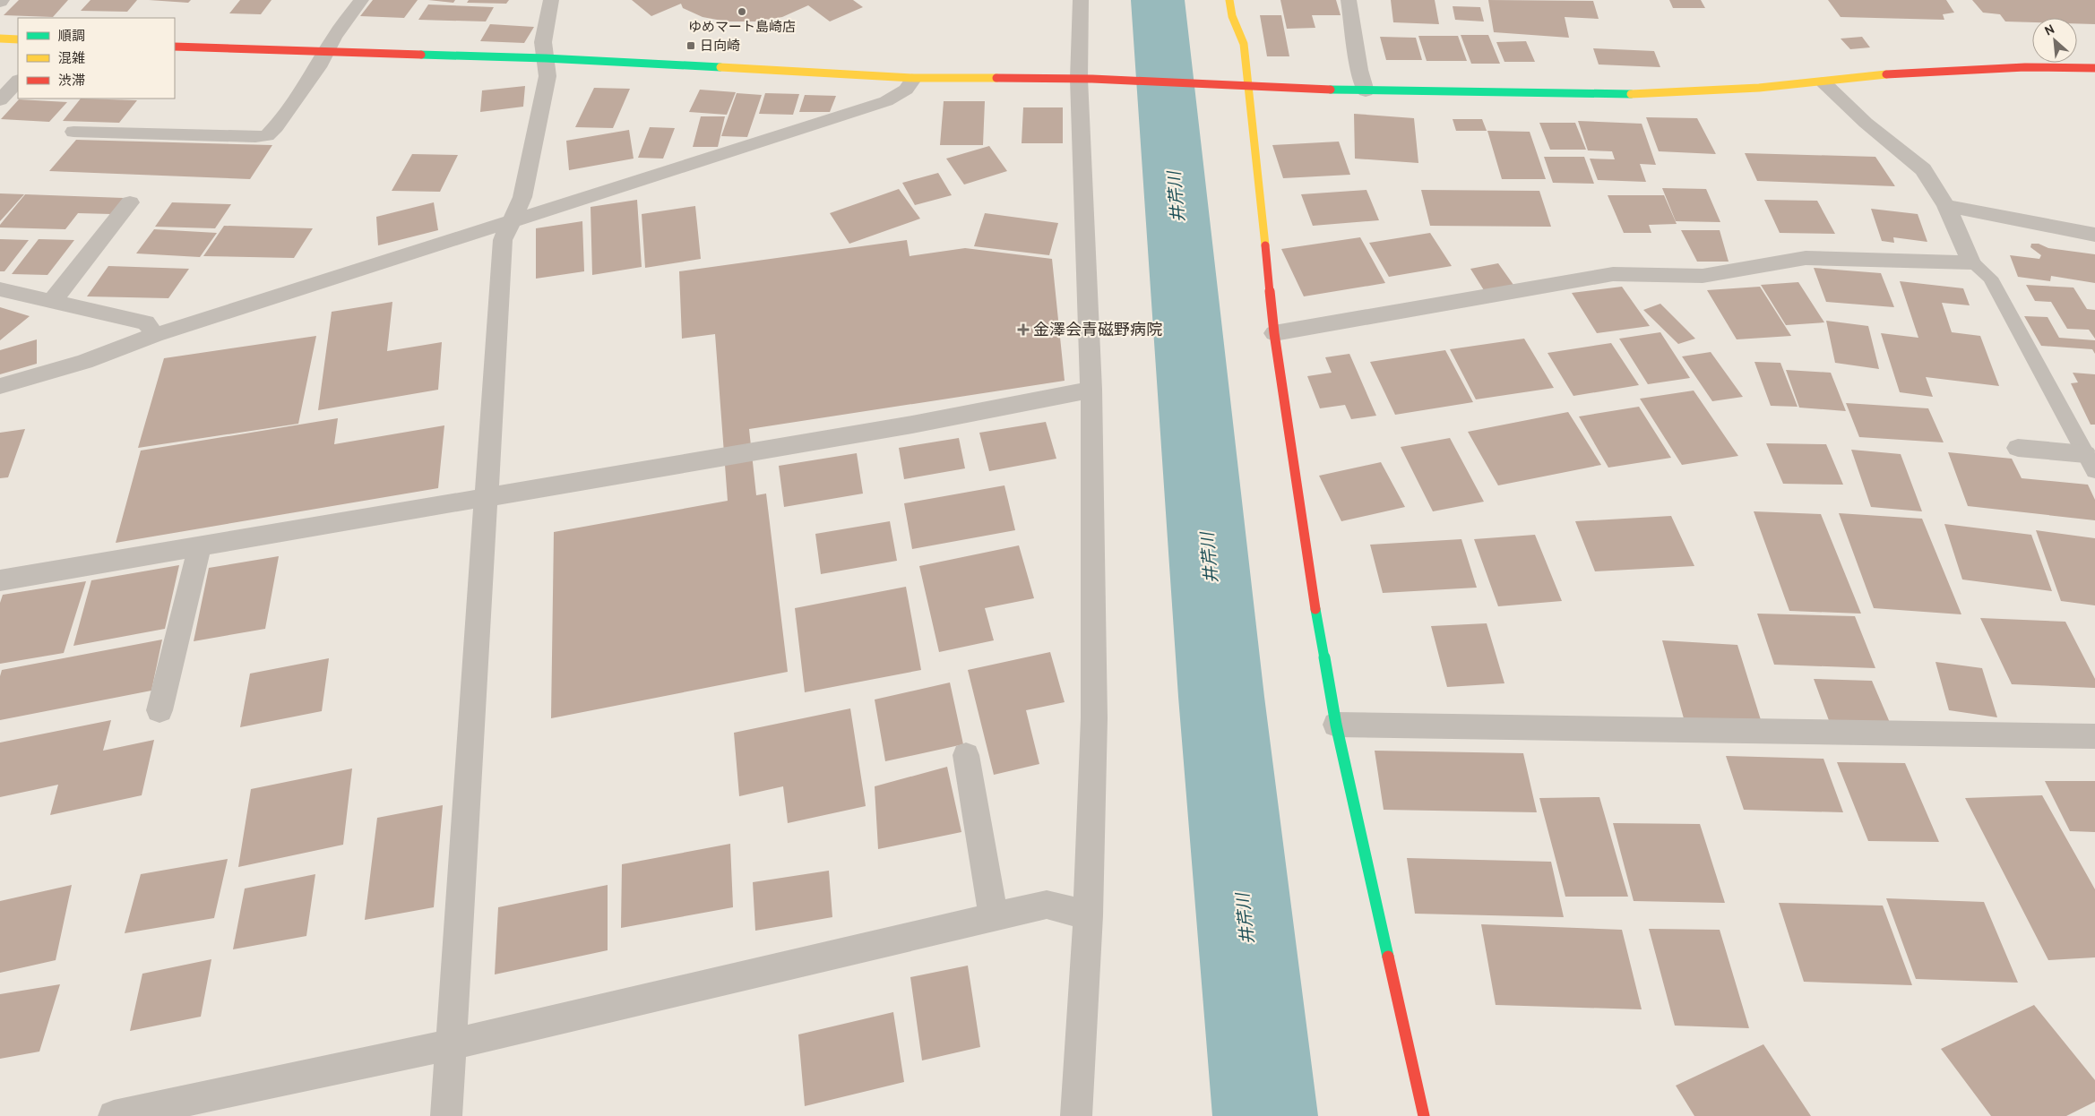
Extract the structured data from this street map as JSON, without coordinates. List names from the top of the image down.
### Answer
{
  "water": ["井芹川"],
  "places": {
    "other": ["ゆめマート島崎店"],
    "transit": ["日向崎"],
    "health": ["金澤会青磁野病院"]
  },
  "legend": ["順調", "混雑", "渋滞"],
  "north": "top left"
}
